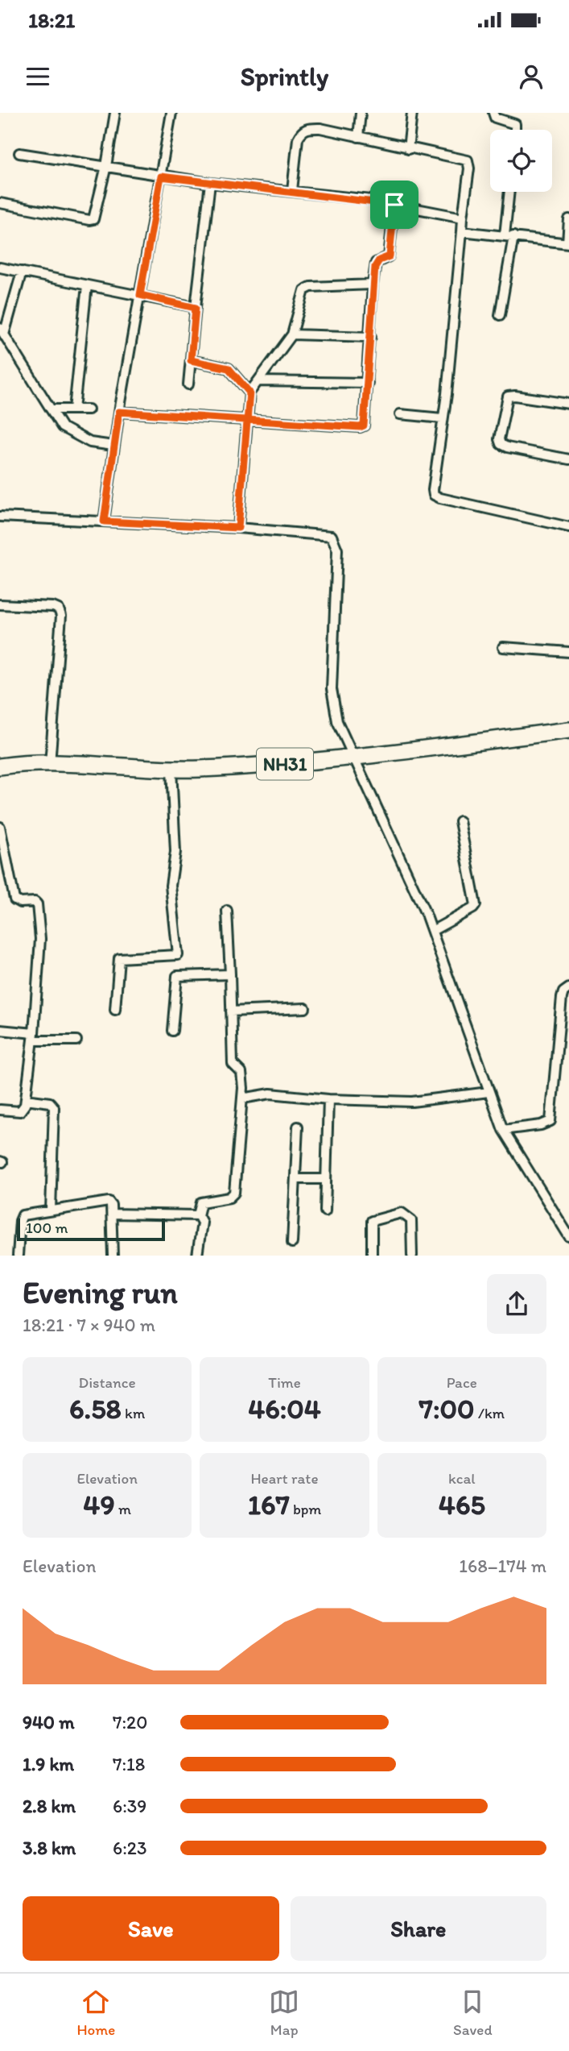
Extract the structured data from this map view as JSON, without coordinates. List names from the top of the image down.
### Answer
{
  "streets": {
    "highway": ["NH31"]
  },
  "scale_bar": "100 m",
  "page": {
    "status": "18:21",
    "header": "Sprintly",
    "scale": "100 m",
    "heading": ["Evening run", "18:21 · 7 × 940 m"],
    "stats": [
      ["Distance", "6.58 km"],
      ["Time", "46:04"],
      ["Pace", "7:00 /km"],
      ["Elevation", "49 m"],
      ["Heart rate", "167 bpm"],
      ["kcal", "465"]
    ],
    "chart": ["Elevation", "168–174 m"],
    "list": [
      {
        "name": "940 m",
        "note": "7:20"
      },
      {
        "name": "1.9 km",
        "note": "7:18"
      },
      {
        "name": "2.8 km",
        "note": "6:39"
      },
      {
        "name": "3.8 km",
        "note": "6:23"
      }
    ],
    "buttons": ["Save", "Share"],
    "tabs": ["Home", "Map", "Saved"]
  }
}
